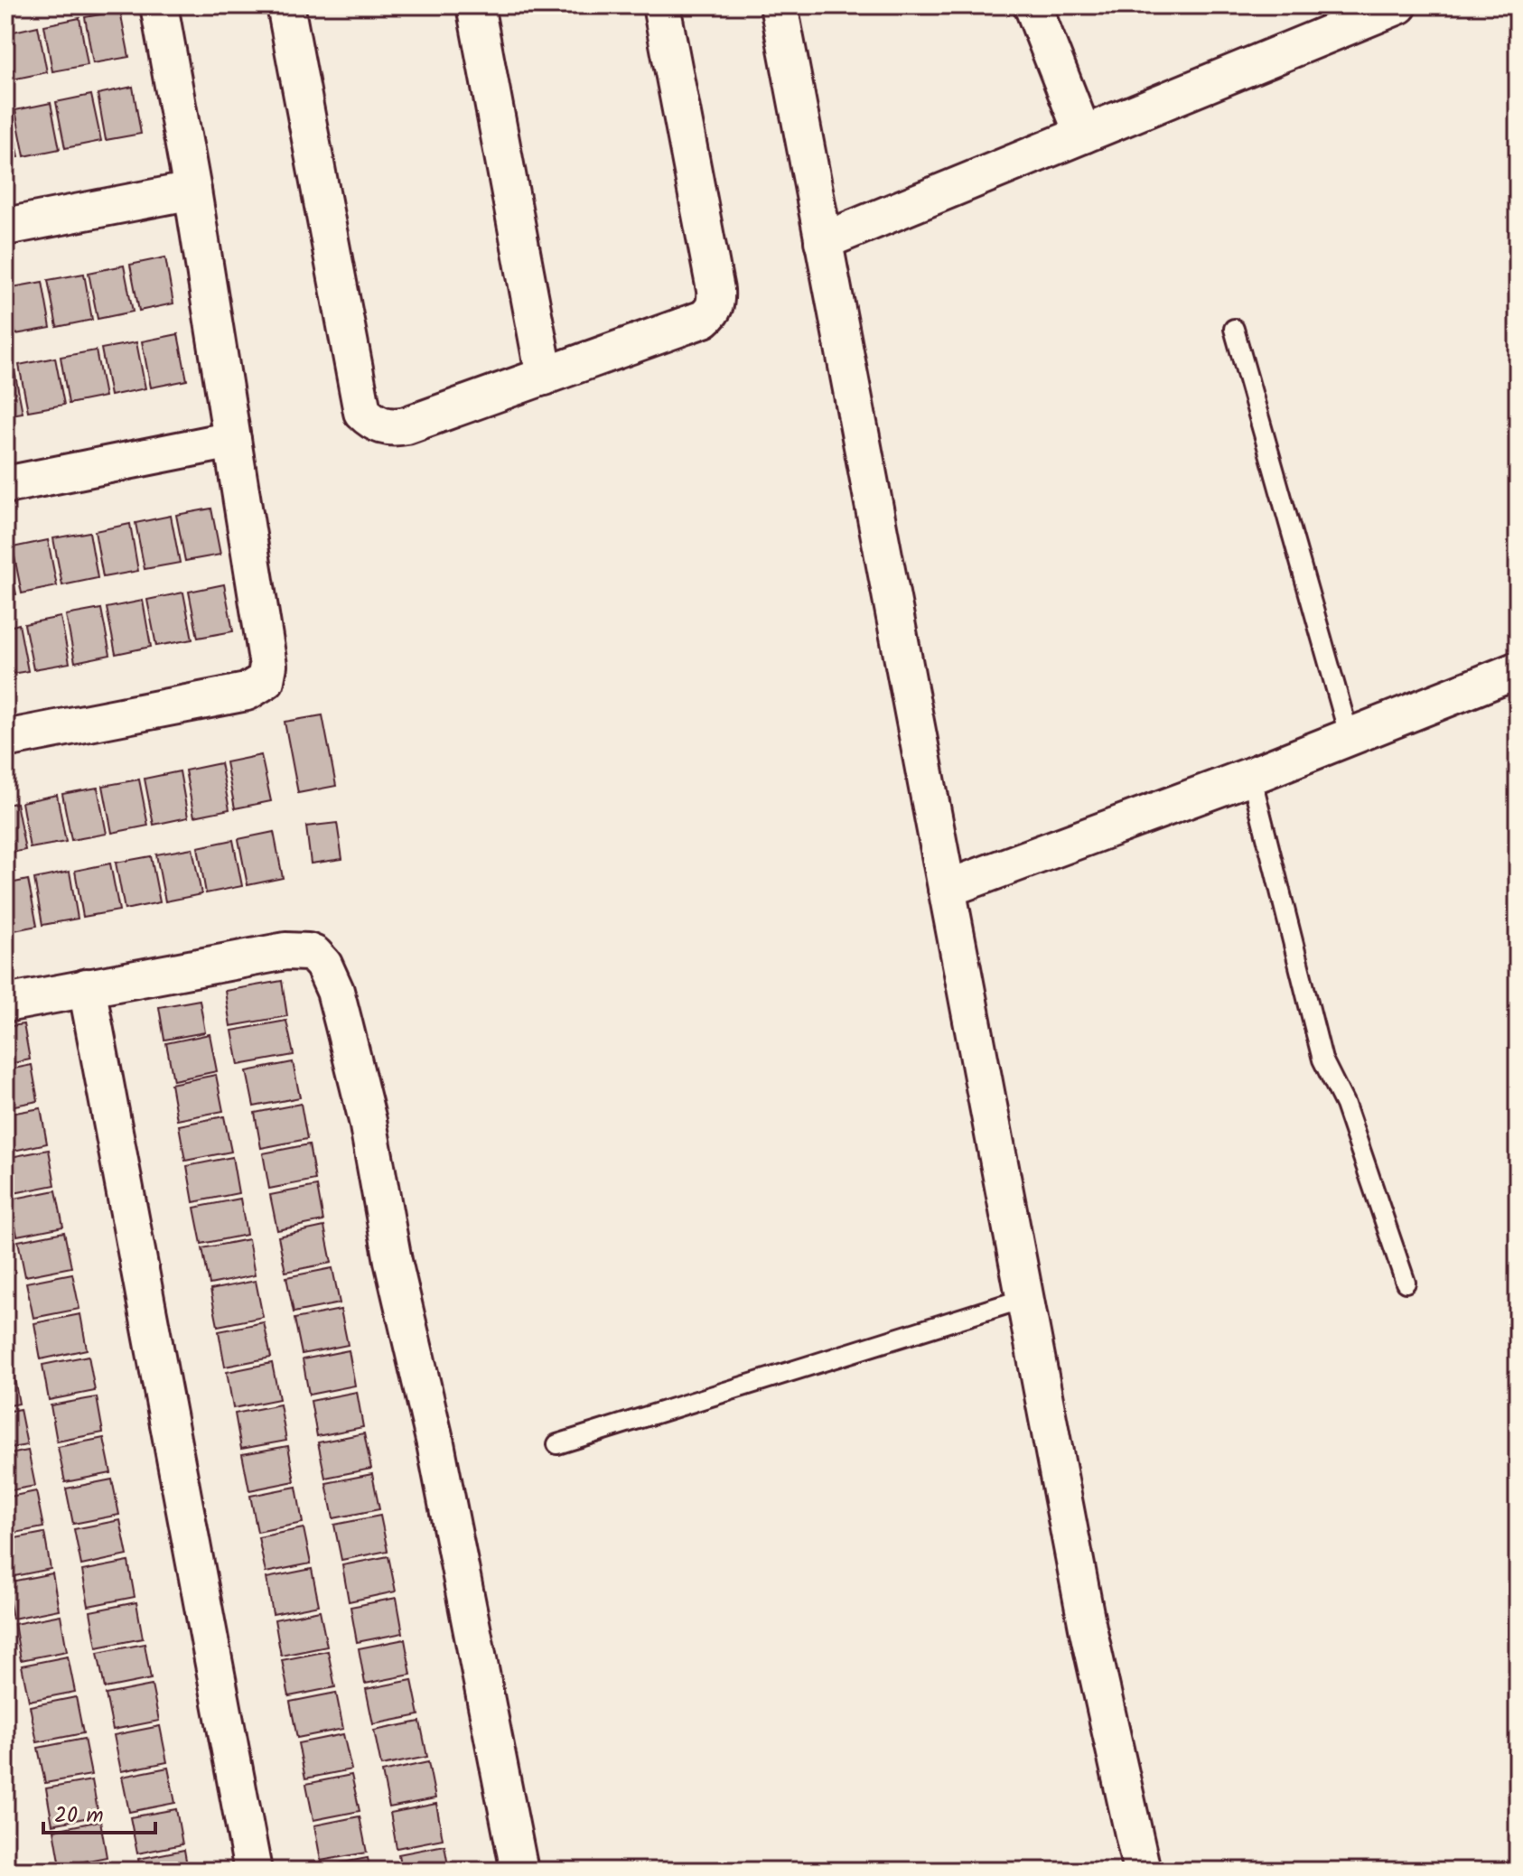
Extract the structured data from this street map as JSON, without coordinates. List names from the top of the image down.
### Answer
{
  "scale_bar": "20 m"
}
